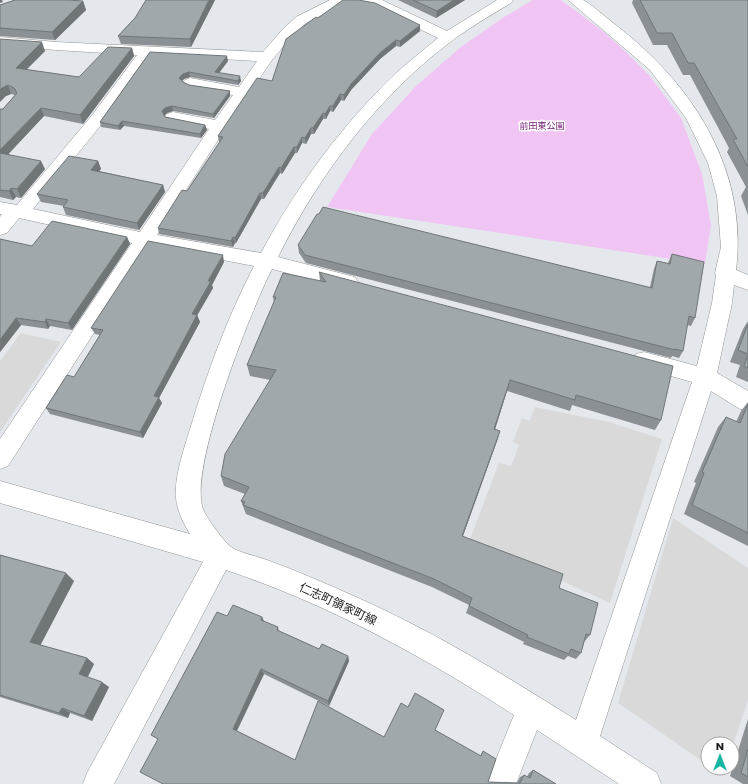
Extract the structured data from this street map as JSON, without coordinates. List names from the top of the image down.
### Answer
{
  "streets": {
    "street": ["仁志町領家町線"]
  },
  "parks": ["前田東公園"],
  "north": "top"
}
